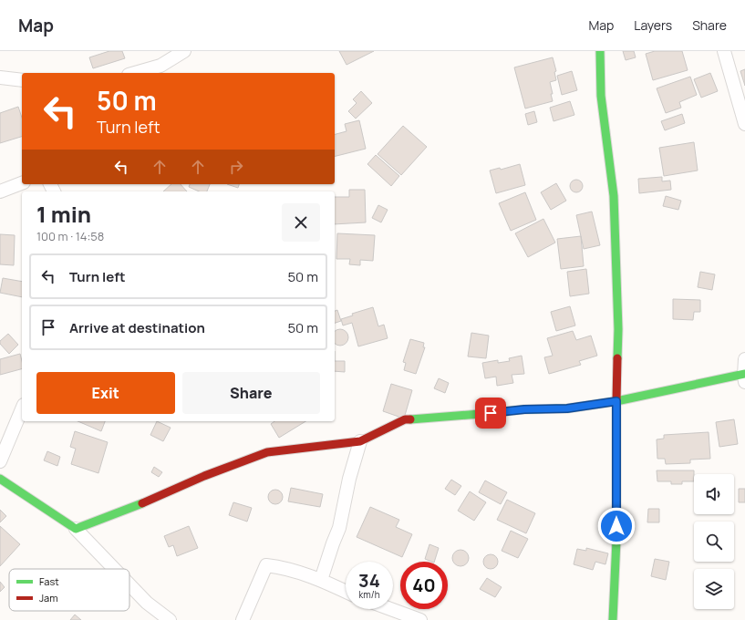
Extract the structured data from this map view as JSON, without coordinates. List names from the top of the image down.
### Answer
{
  "legend": ["Fast", "Jam"],
  "page": {
    "header": "Map",
    "nav": ["Map", "Layers", "Share"],
    "turn": ["50 m", "Turn left"],
    "heading": ["1 min", "100 m · 14:58"],
    "list": [
      {
        "name": "Turn left",
        "value": "50 m"
      },
      {
        "name": "Arrive at destination",
        "value": "50 m"
      }
    ],
    "buttons": ["Exit", "Share"],
    "speed": "34 km/h",
    "limit": "40"
  }
}
